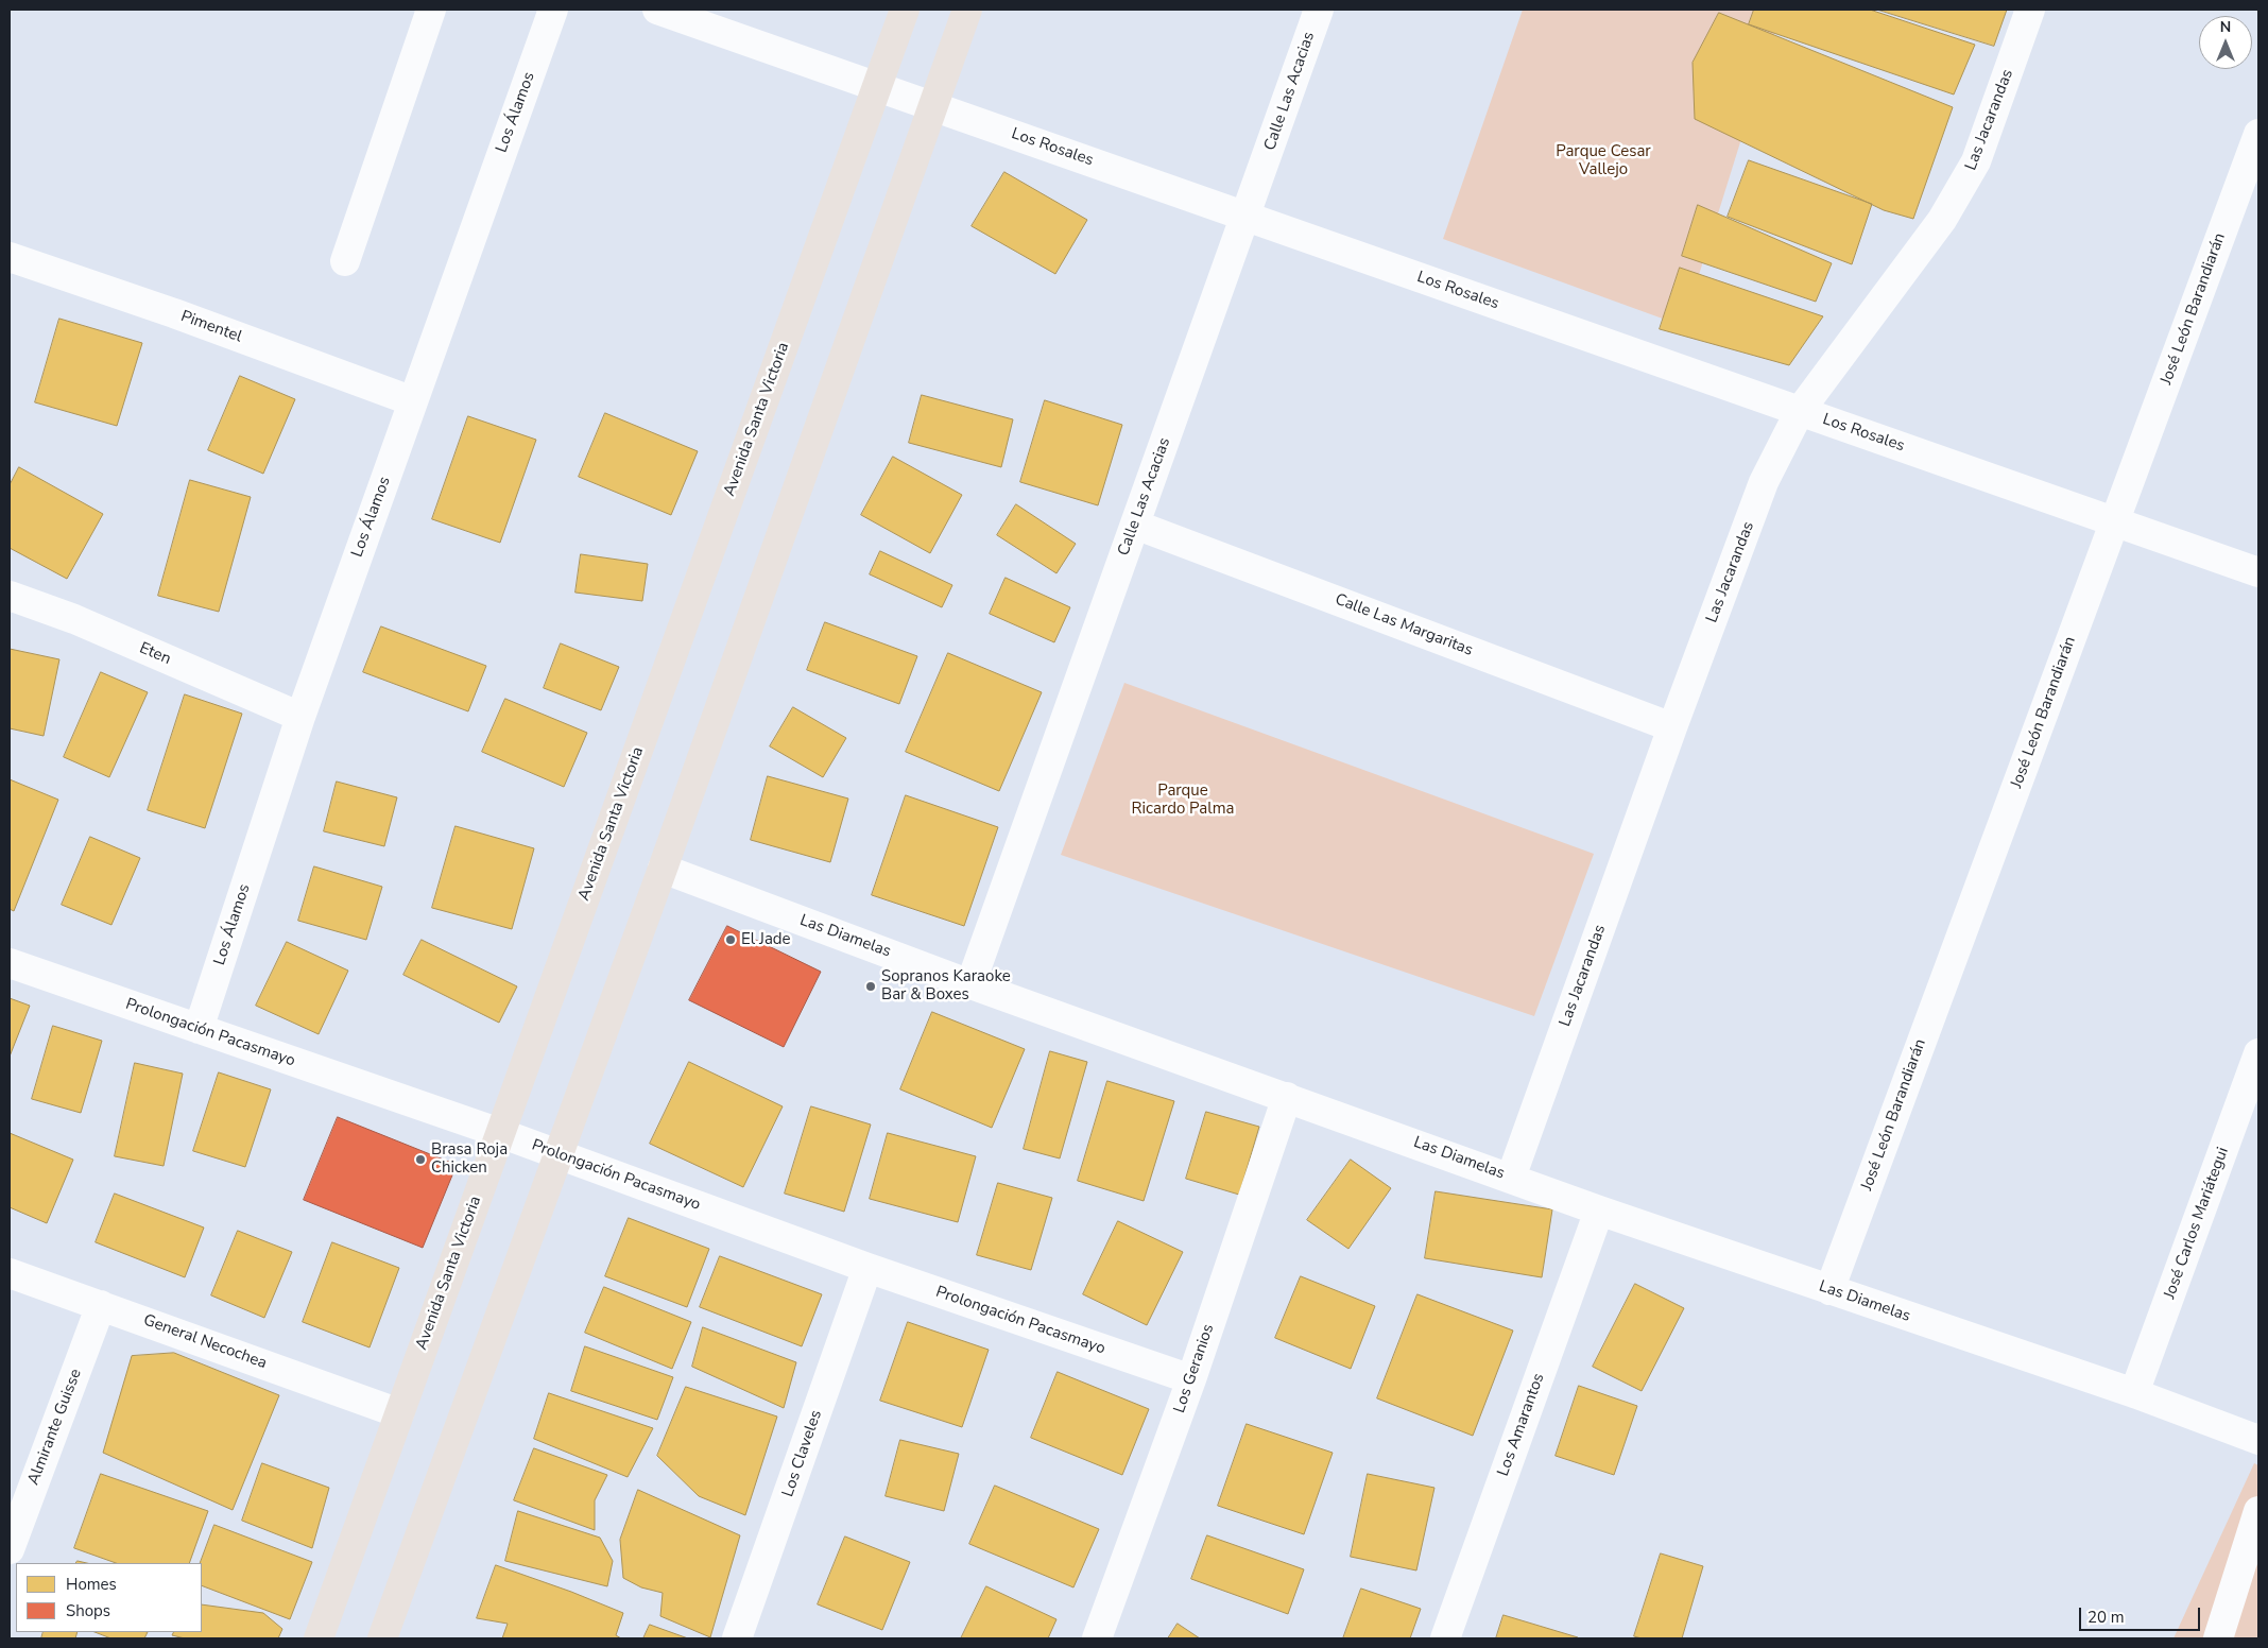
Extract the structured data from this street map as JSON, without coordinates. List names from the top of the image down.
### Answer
{
  "streets": {
    "main road": ["Avenida Santa Victoria"],
    "street": [
      "Calle Las Acacias",
      "Los Álamos",
      "Las Jacarandas",
      "Los Rosales",
      "José León Barandiarán",
      "Pimentel",
      "Calle Las Margaritas",
      "Eten",
      "Las Diamelas",
      "Prolongación Pacasmayo",
      "José Carlos Mariátegui",
      "General Necochea",
      "Los Geranios",
      "Los Amarantos",
      "Almirante Guisse",
      "Los Claveles"
    ]
  },
  "crossings": [
    ["Calle Las Acacias", "Los Rosales"],
    ["Calle Las Acacias", "Calle Las Margaritas"],
    ["Calle Las Acacias", "Las Diamelas"],
    ["Los Álamos", "Pimentel"],
    ["Los Álamos", "Eten"],
    ["Los Álamos", "Prolongación Pacasmayo"],
    ["Las Jacarandas", "Los Rosales"],
    ["Las Jacarandas", "Calle Las Margaritas"],
    ["Las Jacarandas", "Las Diamelas"],
    ["Los Rosales", "José León Barandiarán"],
    ["Los Rosales", "Avenida Santa Victoria"],
    ["José León Barandiarán", "Las Diamelas"],
    ["Avenida Santa Victoria", "Prolongación Pacasmayo"],
    ["Avenida Santa Victoria", "General Necochea"],
    ["Las Diamelas", "José Carlos Mariátegui"],
    ["Las Diamelas", "Los Geranios"],
    ["Las Diamelas", "Los Amarantos"],
    ["Prolongación Pacasmayo", "Los Geranios"],
    ["Prolongación Pacasmayo", "Los Claveles"],
    ["General Necochea", "Almirante Guisse"]
  ],
  "parks": ["Parque Cesar Vallejo", "Parque Ricardo Palma"],
  "places": ["El Jade", "Sopranos Karaoke Bar & Boxes", "Brasa Roja Chicken"],
  "legend": ["Homes", "Shops"],
  "scale_bar": "20 m",
  "north": "top"
}
